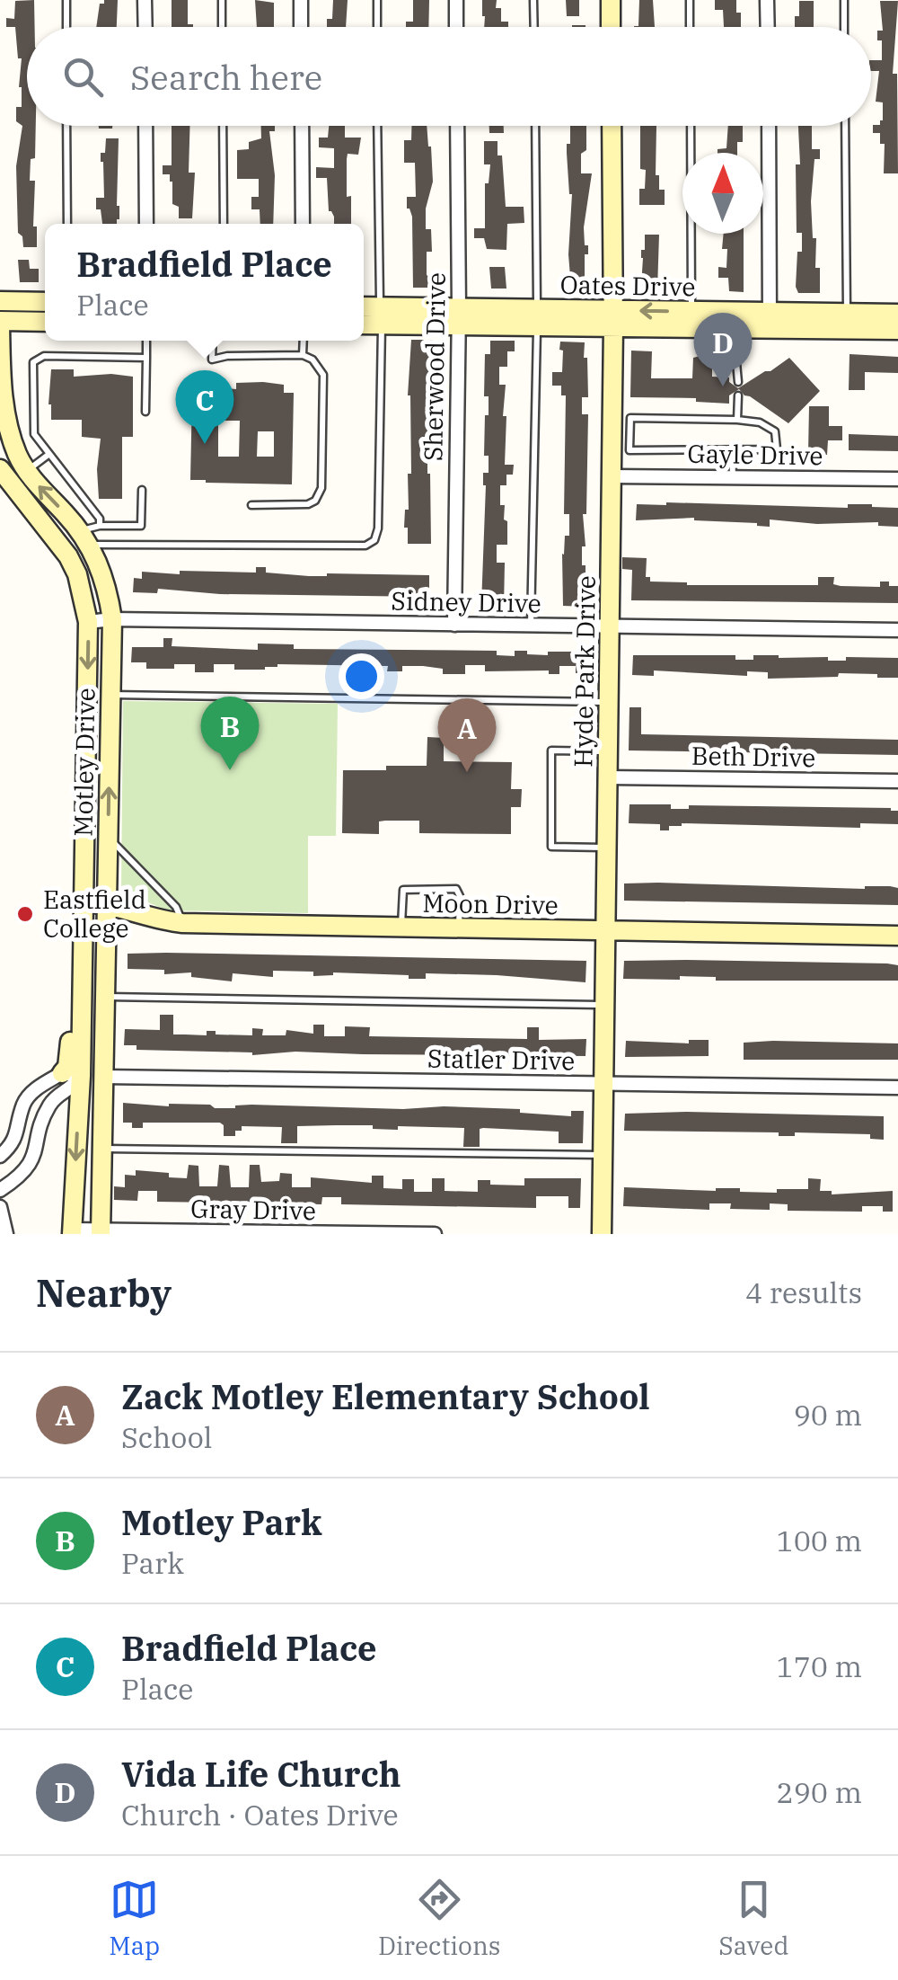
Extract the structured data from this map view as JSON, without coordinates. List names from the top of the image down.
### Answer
{
  "streets": {
    "main road": [
      "Oates Drive",
      "Hyde Park Drive",
      "Motley Drive",
      "Moon Drive"
    ],
    "street": [
      "Sherwood Drive",
      "Gayle Drive",
      "Sidney Drive",
      "Beth Drive",
      "Statler Drive",
      "Gray Drive"
    ]
  },
  "crossings": [
    ["Oates Drive", "Sherwood Drive"],
    ["Oates Drive", "Hyde Park Drive"],
    ["Sherwood Drive", "Sidney Drive"],
    ["Gayle Drive", "Hyde Park Drive"],
    ["Sidney Drive", "Hyde Park Drive"],
    ["Sidney Drive", "Motley Drive"],
    ["Hyde Park Drive", "Beth Drive"],
    ["Hyde Park Drive", "Moon Drive"],
    ["Hyde Park Drive", "Statler Drive"],
    ["Motley Drive", "Moon Drive"],
    ["Motley Drive", "Statler Drive"],
    ["Motley Drive", "Gray Drive"]
  ],
  "places": ["Eastfield College"],
  "north": "top",
  "page": {
    "search": "Search here",
    "popup": ["Bradfield Place", "Place"],
    "pins": [
      "D",
      "C",
      "B",
      "A"
    ],
    "heading": ["Nearby", "4 results"],
    "list": [
      {
        "mark": "A",
        "name": "Zack Motley Elementary School",
        "note": "School",
        "value": "90 m"
      },
      {
        "mark": "B",
        "name": "Motley Park",
        "note": "Park",
        "value": "100 m"
      },
      {
        "mark": "C",
        "name": "Bradfield Place",
        "note": "Place",
        "value": "170 m"
      },
      {
        "mark": "D",
        "name": "Vida Life Church",
        "note": "Church · Oates Drive",
        "value": "290 m"
      }
    ],
    "nav": ["Map", "Directions", "Saved"]
  }
}
